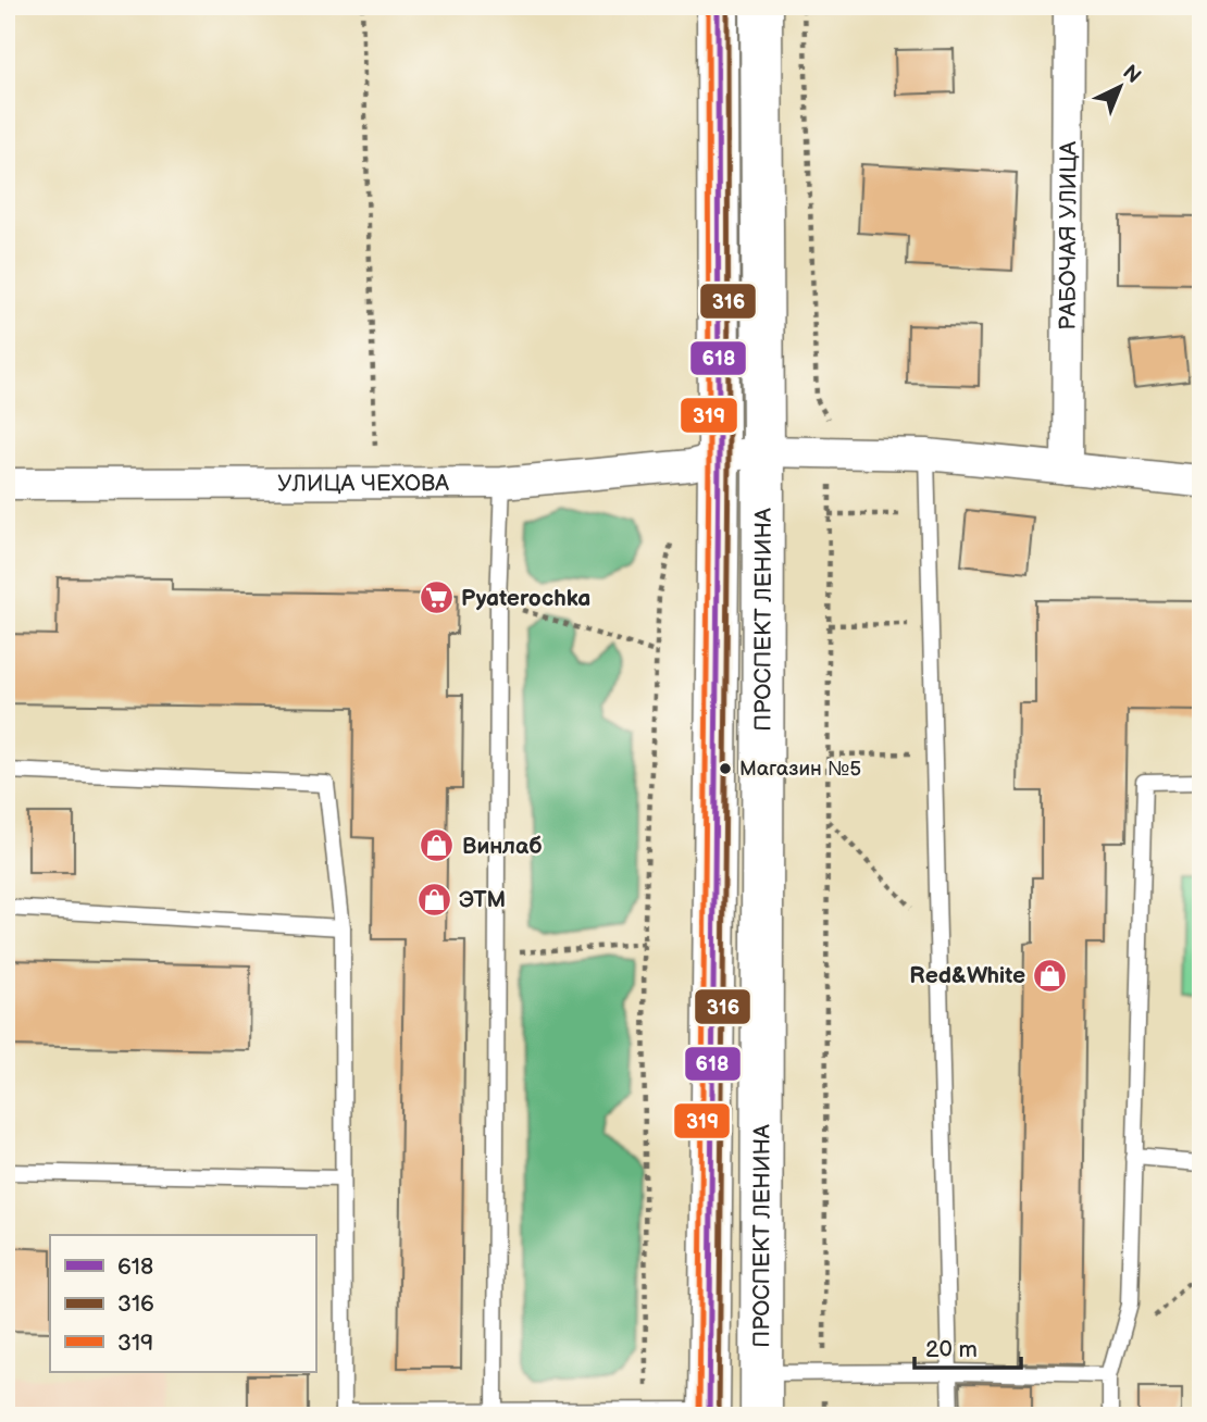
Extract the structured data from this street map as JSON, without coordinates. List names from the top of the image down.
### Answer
{
  "streets": {
    "main road": ["ПРОСПЕКТ ЛЕНИНА"],
    "street": ["РАБОЧАЯ УЛИЦА", "УЛИЦА ЧЕХОВА"]
  },
  "crossings": [
    ["РАБОЧАЯ УЛИЦА", "УЛИЦА ЧЕХОВА"],
    ["УЛИЦА ЧЕХОВА", "ПРОСПЕКТ ЛЕНИНА"]
  ],
  "places": {
    "supermarket": ["Pyaterochka"],
    "other": ["Магазин №5"],
    "shop": ["Винлаб", "ЭТМ", "Red&White"]
  },
  "lines": ["transit line 618", "transit line 316", "transit line 319"],
  "legend": ["618", "316", "319"],
  "scale_bar": "20 m",
  "north": "top right"
}
